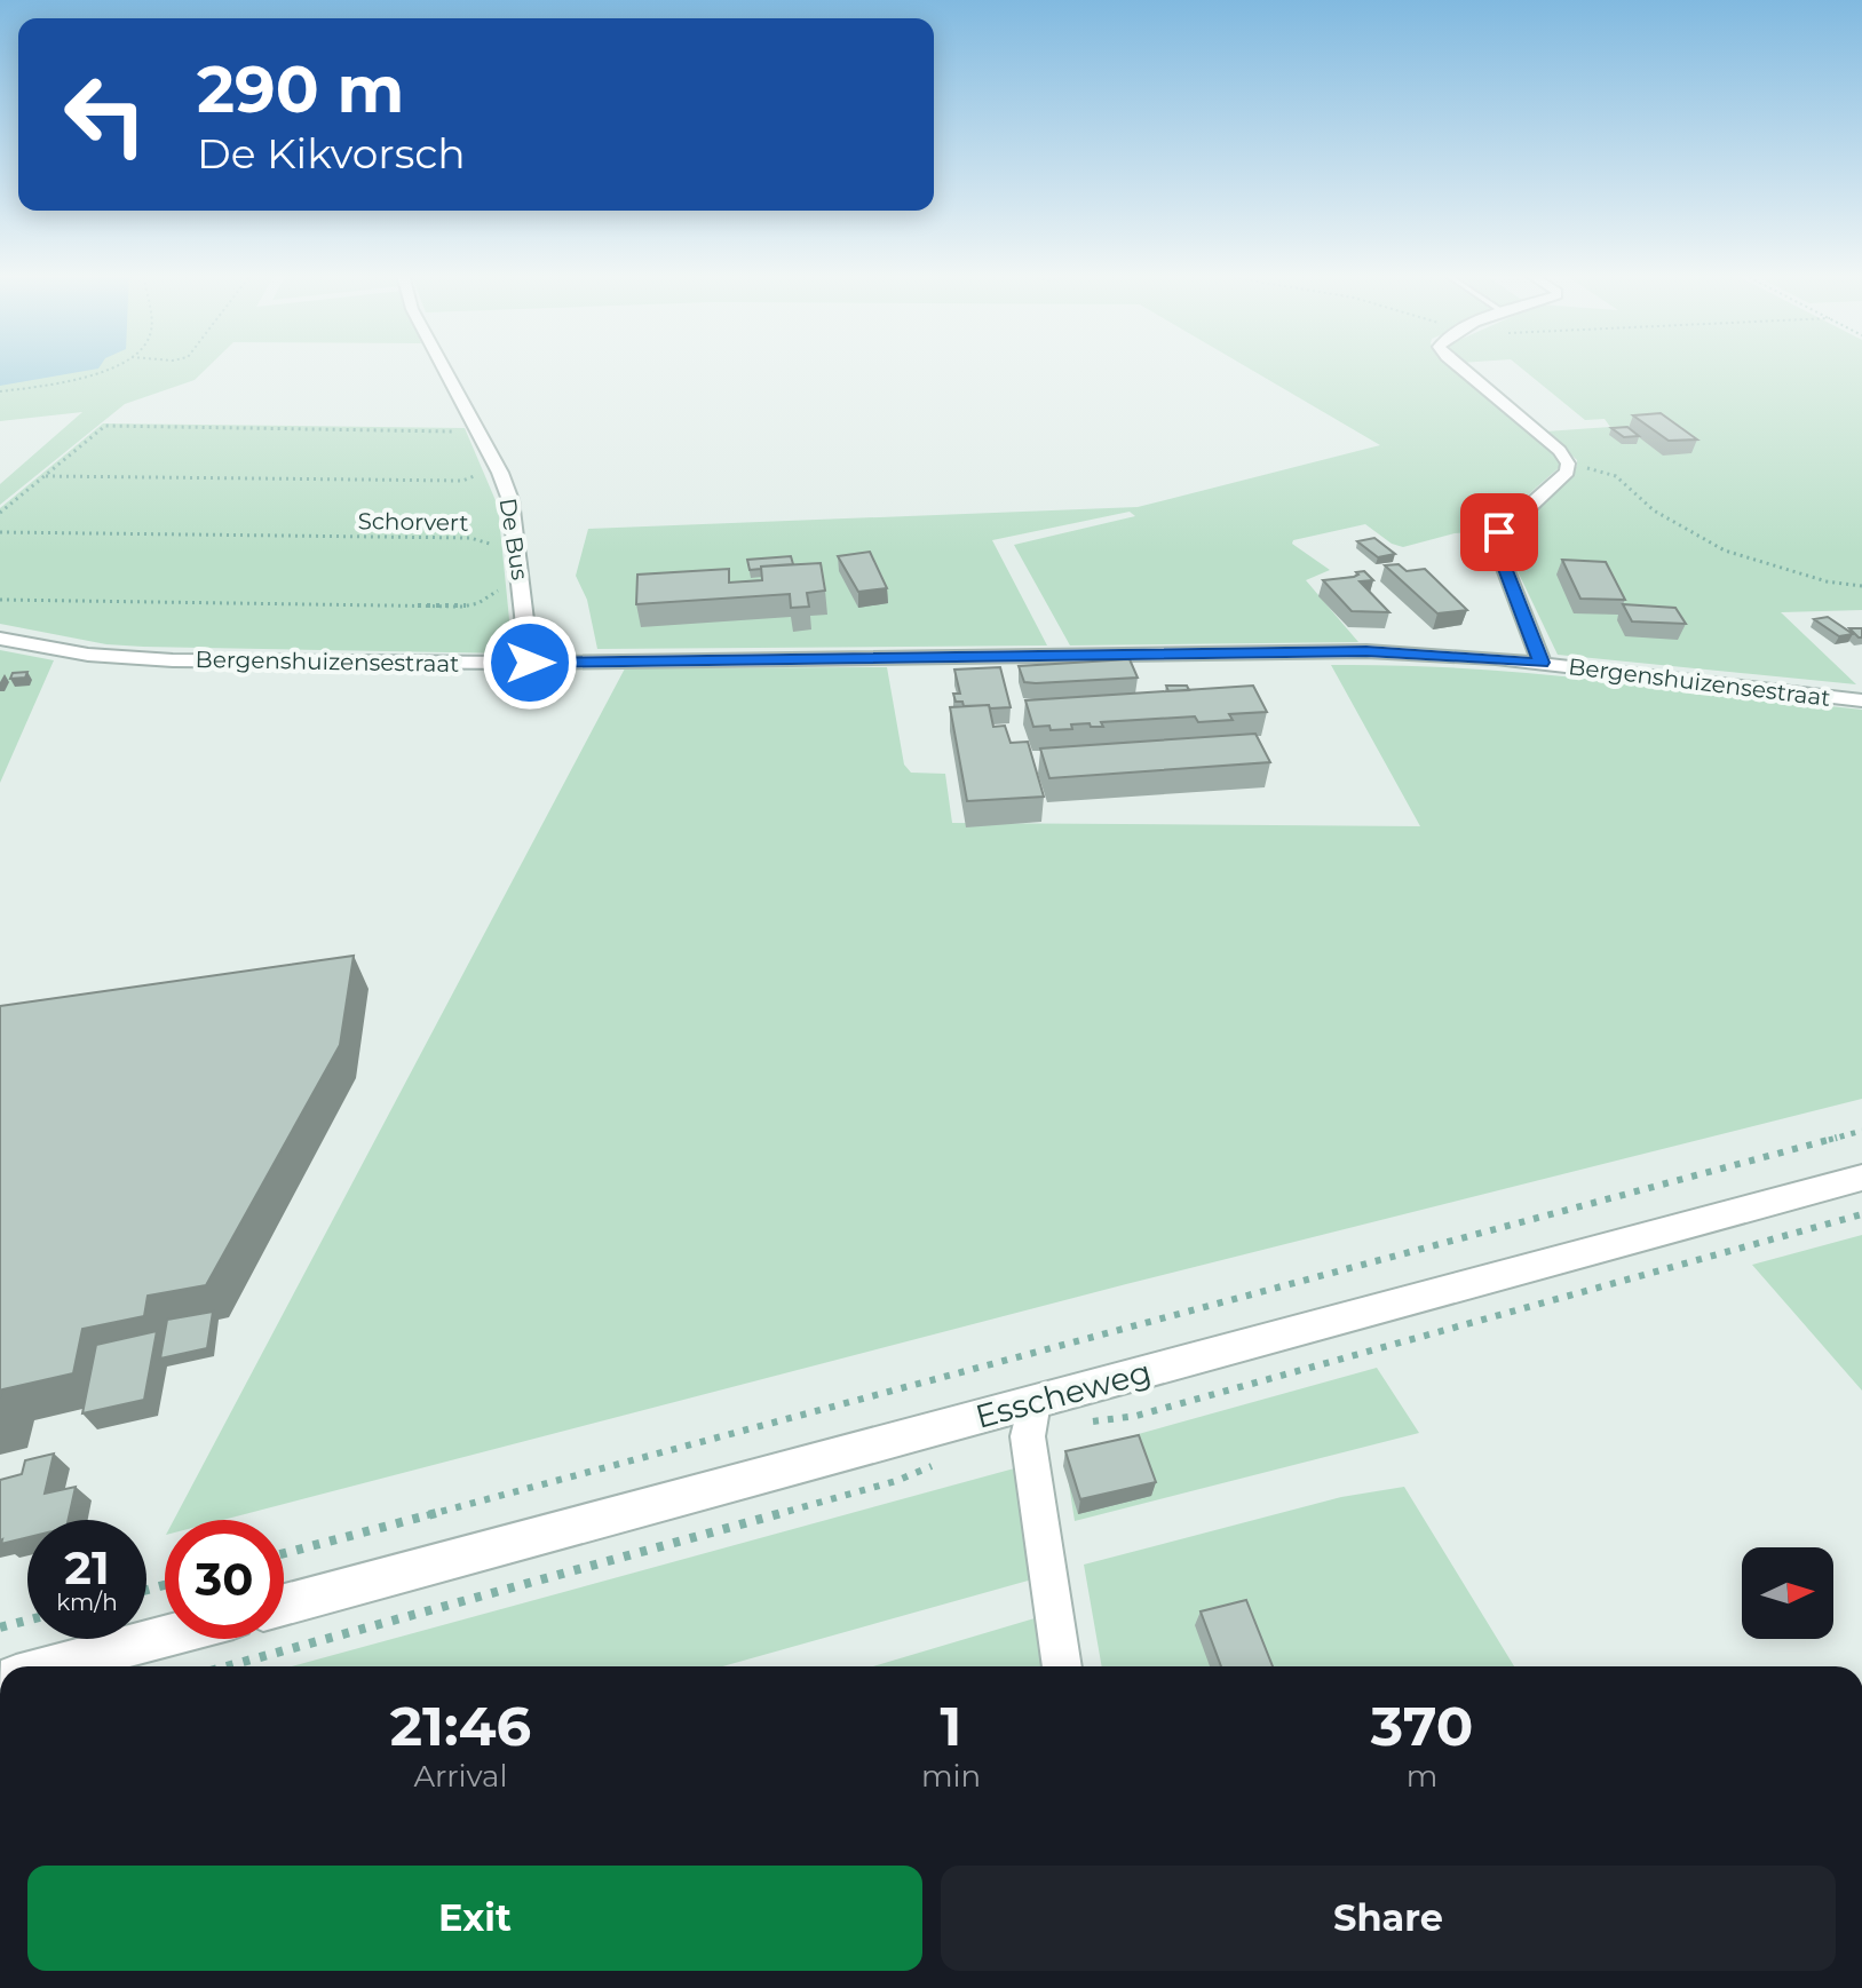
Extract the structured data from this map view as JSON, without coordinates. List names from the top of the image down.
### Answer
{
  "streets": {
    "street": ["De Bus", "Bergenshuizensestraat", "Esscheweg"],
    "path": ["Schorvert"]
  },
  "crossings": [
    ["De Bus", "Bergenshuizensestraat"]
  ],
  "north": "right",
  "page": {
    "turn": ["290 m", "De Kikvorsch"],
    "speed": "21 km/h",
    "limit": "30",
    "eta": [
      "21:46",
      "Arrival",
      "1",
      "min",
      "370",
      "m"
    ],
    "buttons": ["Exit", "Share"]
  }
}
